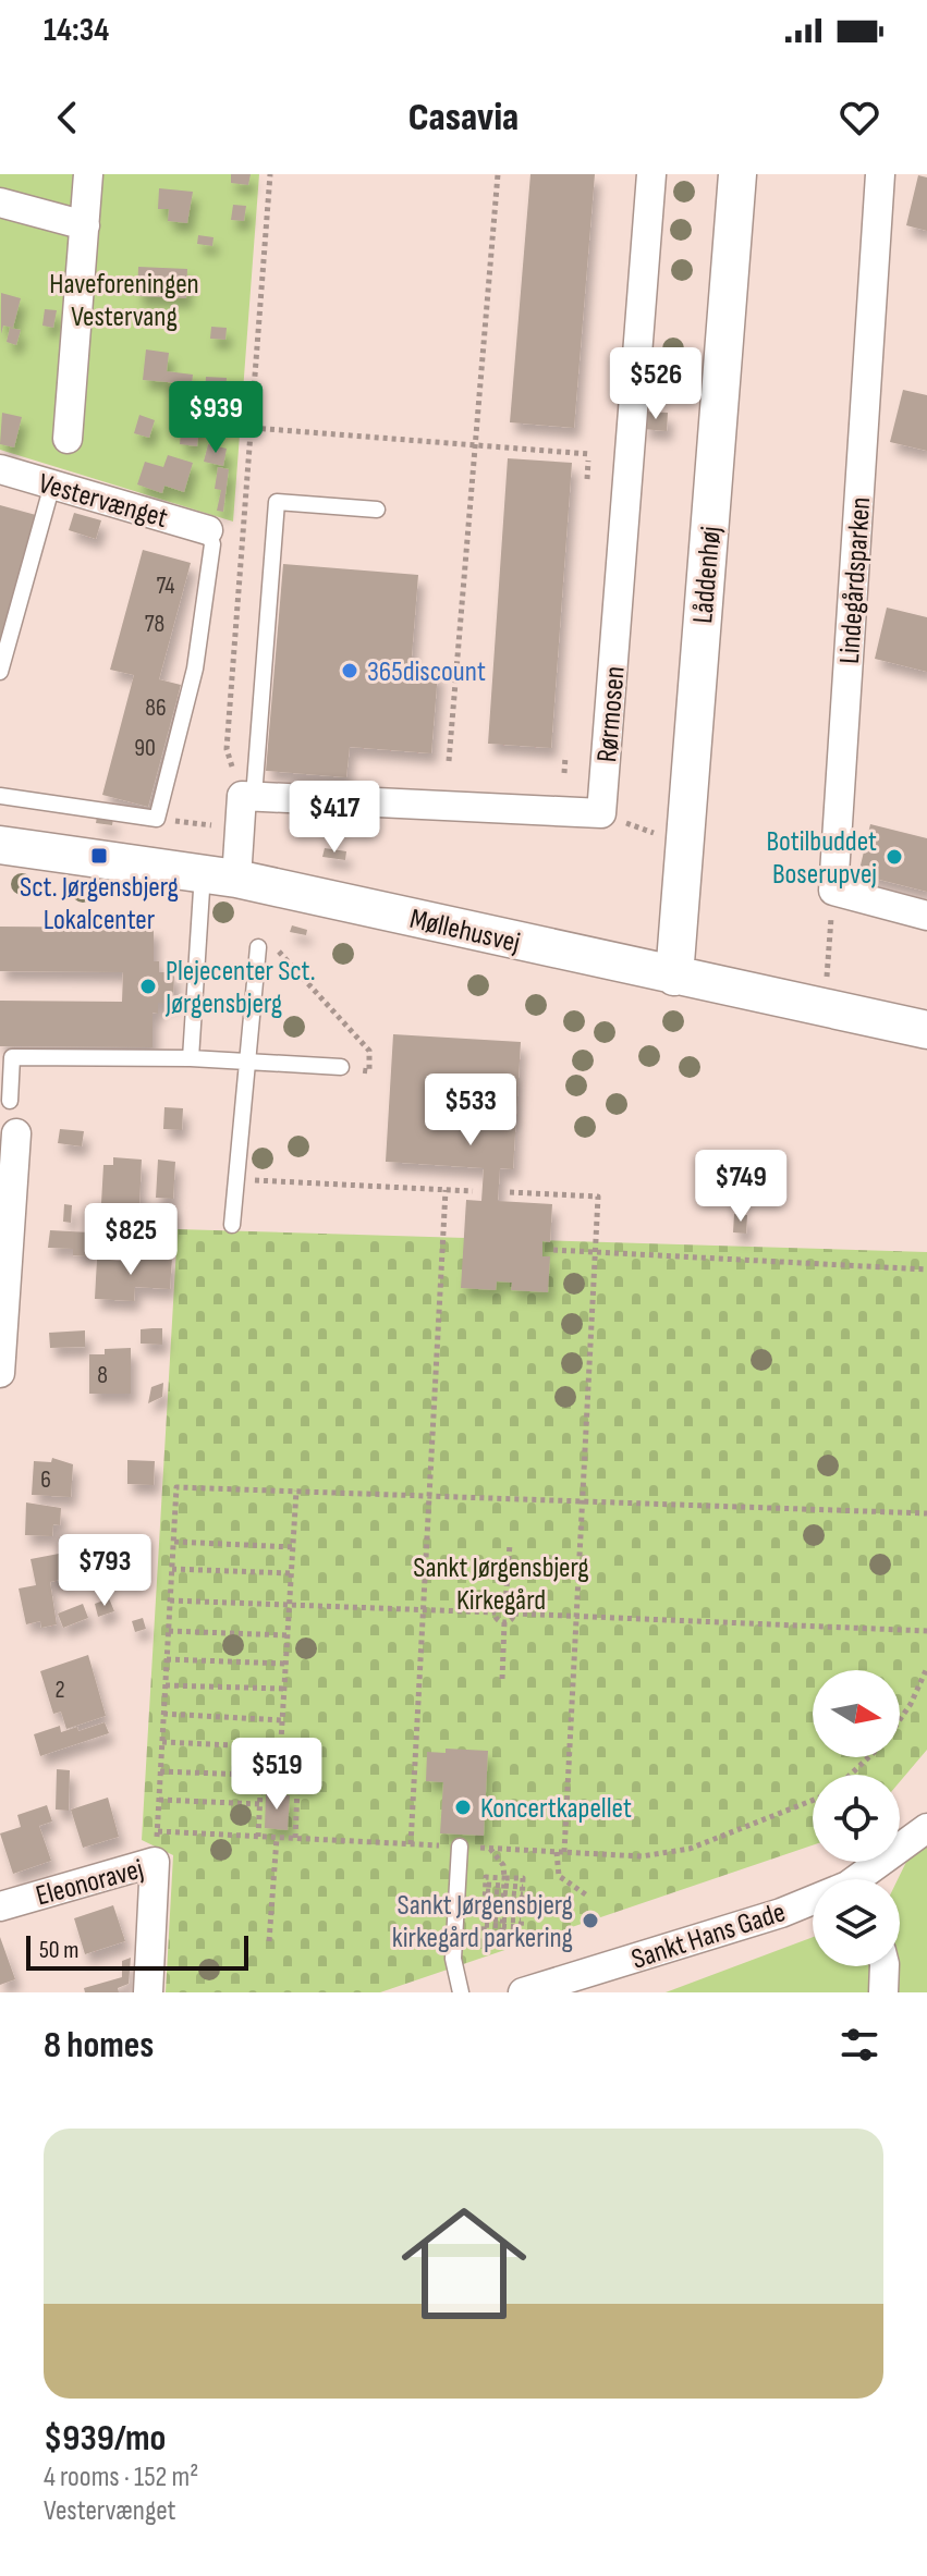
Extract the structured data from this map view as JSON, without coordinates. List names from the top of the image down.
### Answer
{
  "streets": {
    "street": [
      "Vestervænget",
      "Låddenhøj",
      "Lindegårdsparken",
      "Rørmosen",
      "Møllehusvej",
      "Eleonoravej",
      "Sankt Hans Gade"
    ]
  },
  "crossings": [
    ["Låddenhøj", "Møllehusvej"]
  ],
  "parks": ["Haveforeningen Vestervang", "Sankt Jørgensbjerg Kirkegård"],
  "places": {
    "other": [
      "365discount",
      "Botilbuddet Boserupvej",
      "Plejecenter Sct. Jørgensbjerg",
      "Koncertkapellet",
      "Sankt Jørgensbjerg kirkegård parkering"
    ],
    "transit": ["Sct. Jørgensbjerg Lokalcenter"]
  },
  "house_numbers": [
    "74",
    "78",
    "86",
    "90",
    "8",
    "6",
    "2"
  ],
  "scale_bar": "50 m",
  "north": "right",
  "page": {
    "status": "14:34",
    "header": "Casavia",
    "price": [
      "$526",
      "$939",
      "$417",
      "$533",
      "$749",
      "$825",
      "$793",
      "$519"
    ],
    "scale": "50 m",
    "heading": "8 homes",
    "list": [
      {
        "name": "$939/mo",
        "note": "4 rooms · 152 m² · Vestervænget"
      }
    ]
  }
}
